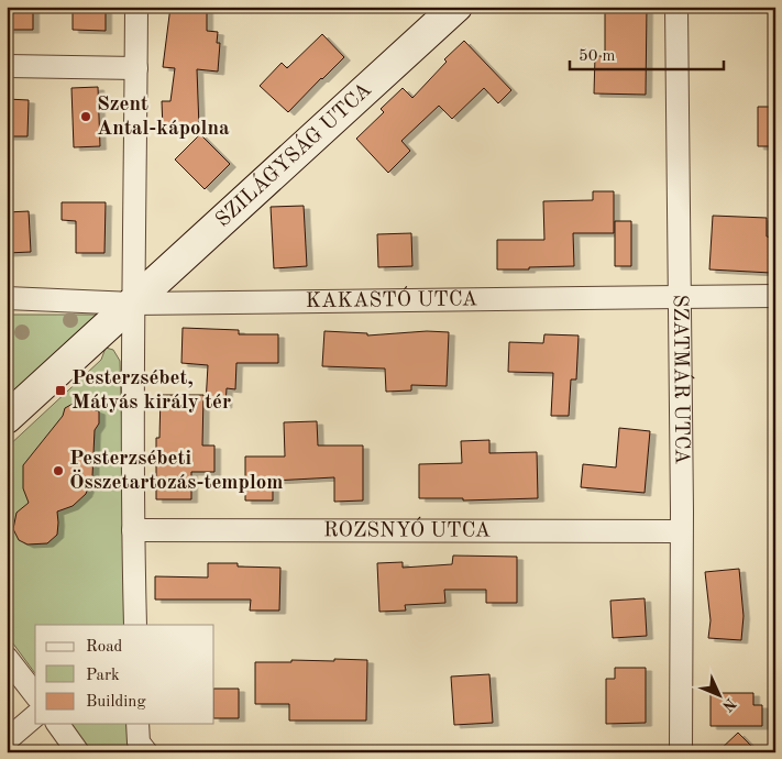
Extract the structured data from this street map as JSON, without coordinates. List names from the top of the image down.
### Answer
{
  "streets": {
    "street": [
      "SZILÁGYSÁG UTCA",
      "KAKASTÓ UTCA",
      "SZATMÁR UTCA",
      "ROZSNYÓ UTCA"
    ]
  },
  "crossings": [
    ["SZILÁGYSÁG UTCA", "KAKASTÓ UTCA"],
    ["KAKASTÓ UTCA", "SZATMÁR UTCA"],
    ["SZATMÁR UTCA", "ROZSNYÓ UTCA"]
  ],
  "places": {
    "other": ["Szent Antal-kápolna", "Pesterzsébeti Összetartozás-templom"],
    "transit": ["Pesterzsébet, Mátyás király tér"]
  },
  "legend": ["Road", "Park", "Building"],
  "scale_bar": "50 m",
  "north": "bottom right"
}
